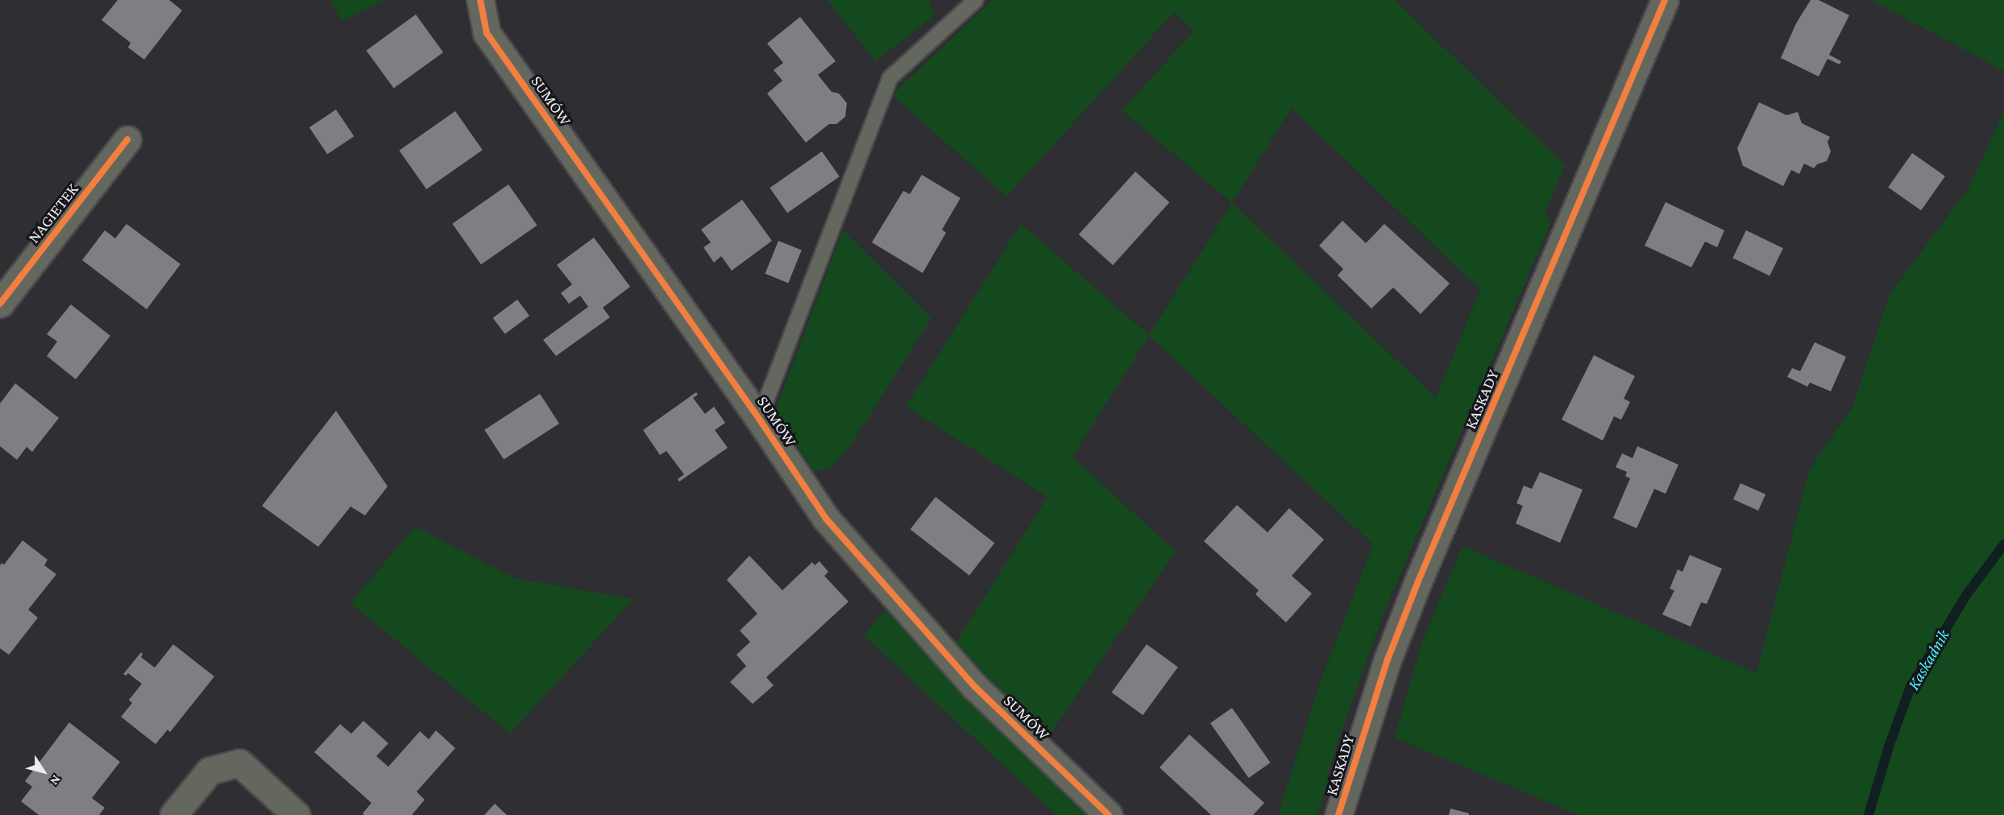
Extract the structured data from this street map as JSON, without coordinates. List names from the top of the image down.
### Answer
{
  "streets": {
    "street": ["SUMÓW", "NAGIETEK", "KASKADY"]
  },
  "water": ["Kaskadnik"],
  "north": "bottom right"
}
